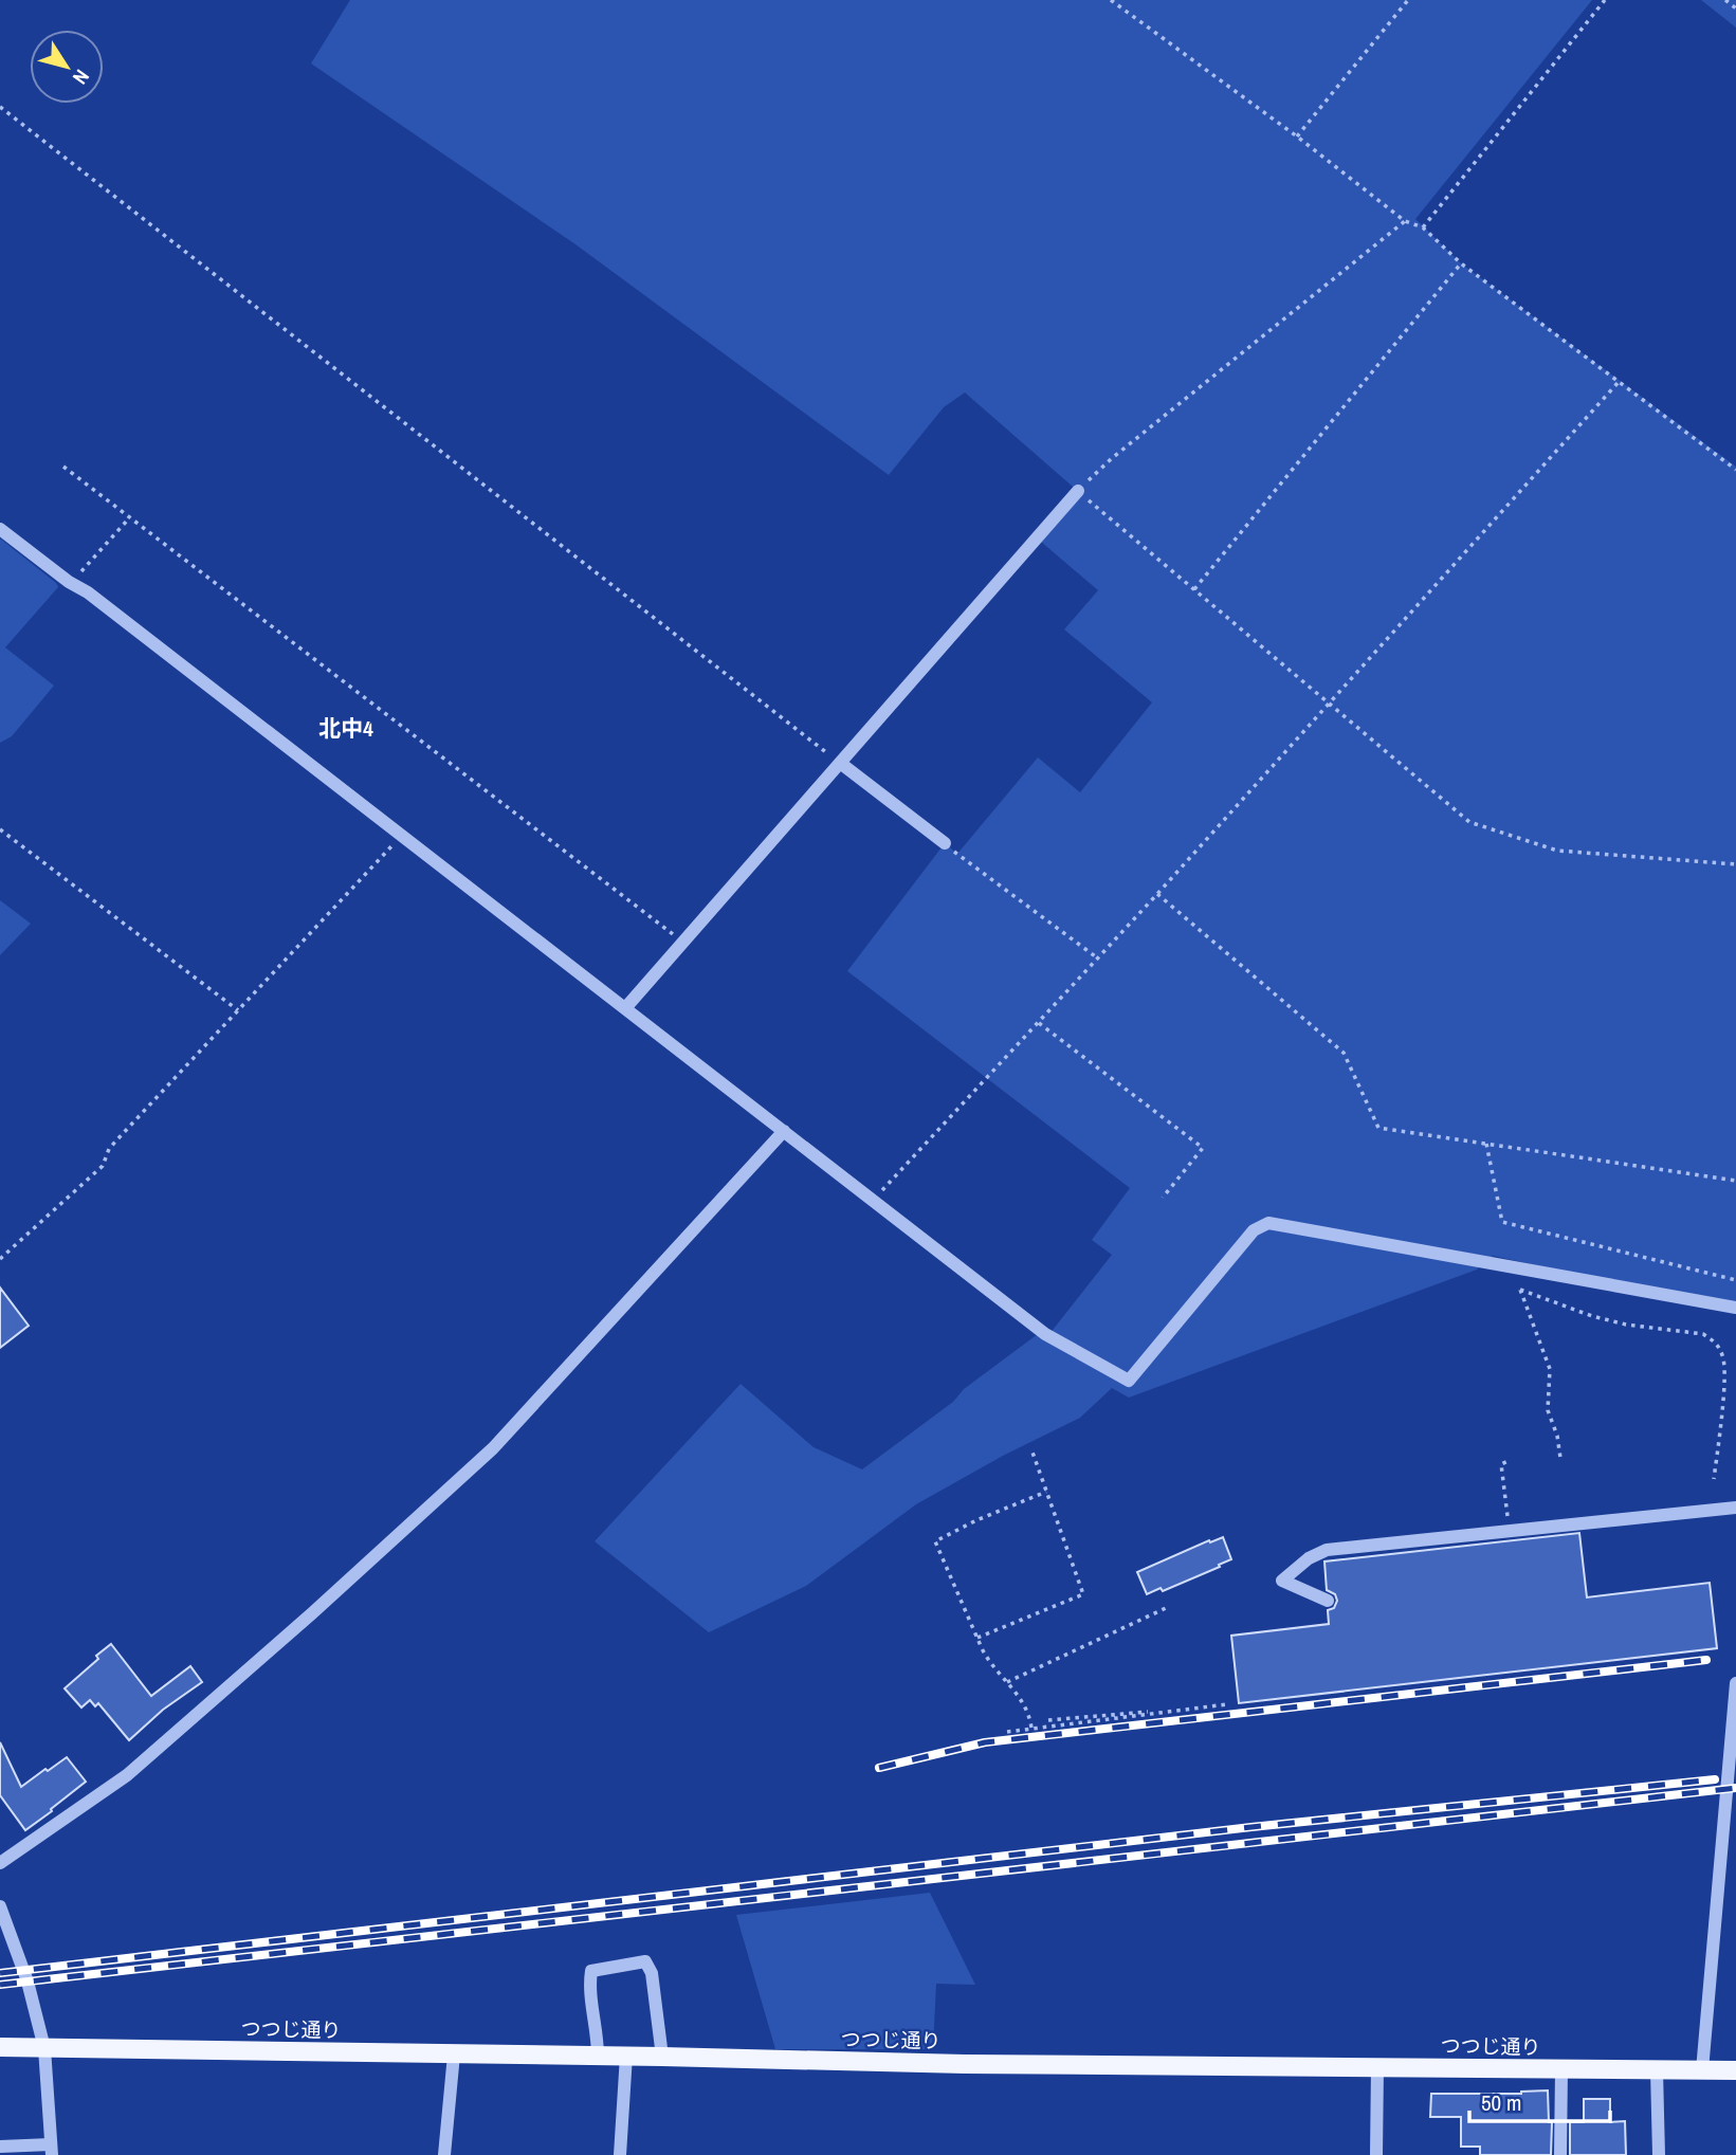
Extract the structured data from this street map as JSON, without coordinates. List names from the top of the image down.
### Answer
{
  "streets": {
    "main road": ["つつじ通り"]
  },
  "districts": ["北中4"],
  "scale_bar": "50 m",
  "north": "bottom right"
}
